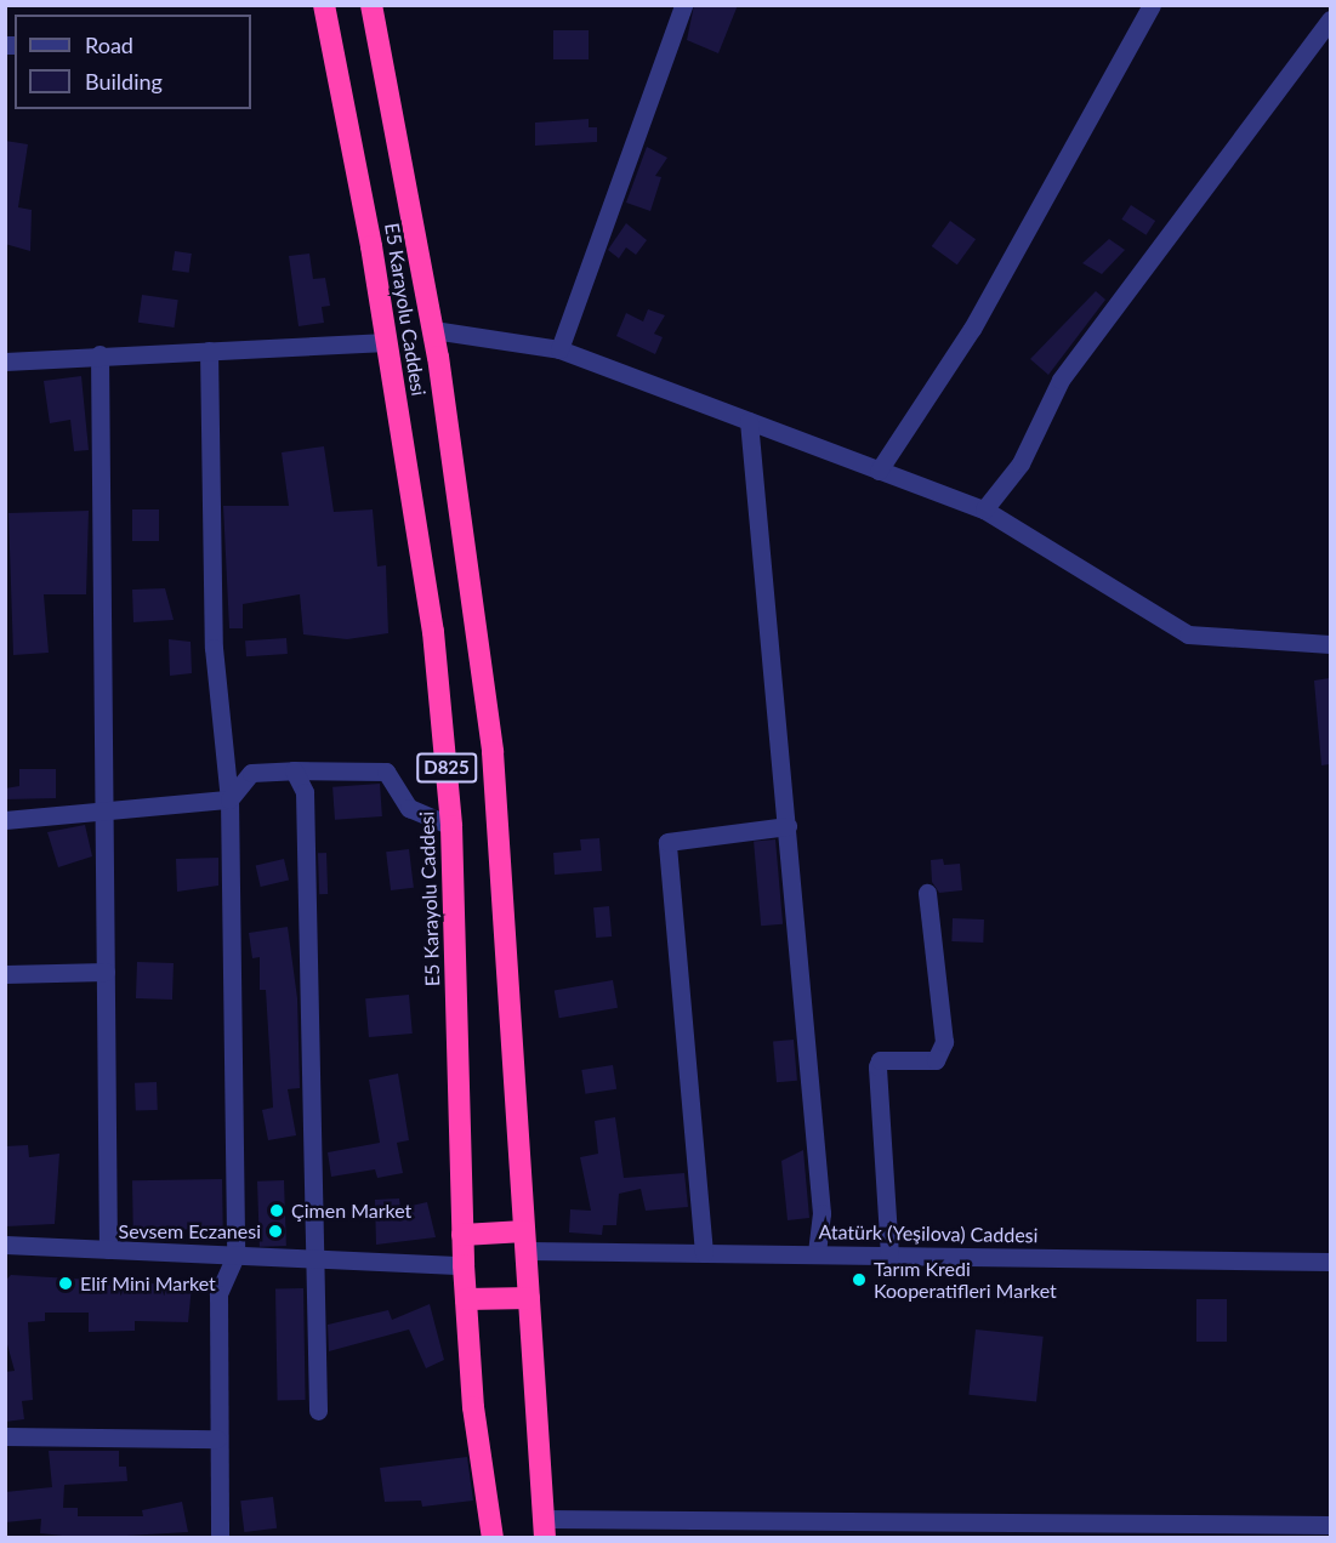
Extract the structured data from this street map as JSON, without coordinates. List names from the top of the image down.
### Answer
{
  "streets": {
    "highway": ["E5 Karayolu Caddesi", "D825"],
    "street": ["Atatürk (Yeşilova) Caddesi"]
  },
  "crossings": [
    ["E5 Karayolu Caddesi", "Atatürk (Yeşilova) Caddesi"]
  ],
  "places": [
    "Çimen Market",
    "Sevsem Eczanesi",
    "Tarım Kredi Kooperatifleri Market",
    "Elif Mini Market"
  ],
  "legend": ["Road", "Building"]
}
